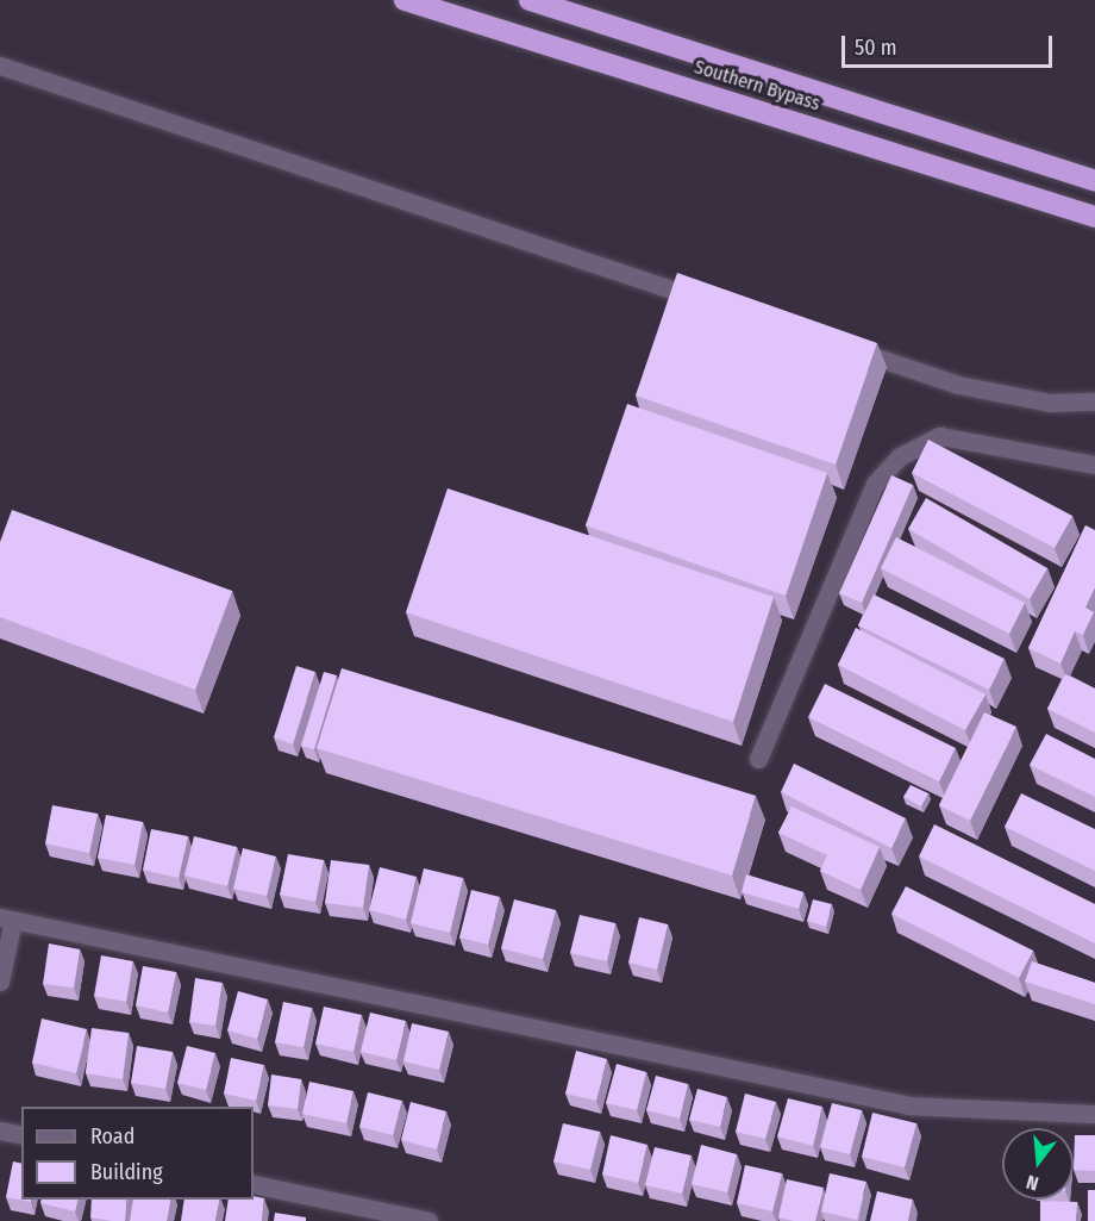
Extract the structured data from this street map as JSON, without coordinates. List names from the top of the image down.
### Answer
{
  "streets": {
    "highway": ["Southern Bypass"]
  },
  "legend": ["Road", "Building"],
  "scale_bar": "50 m",
  "north": "bottom"
}
